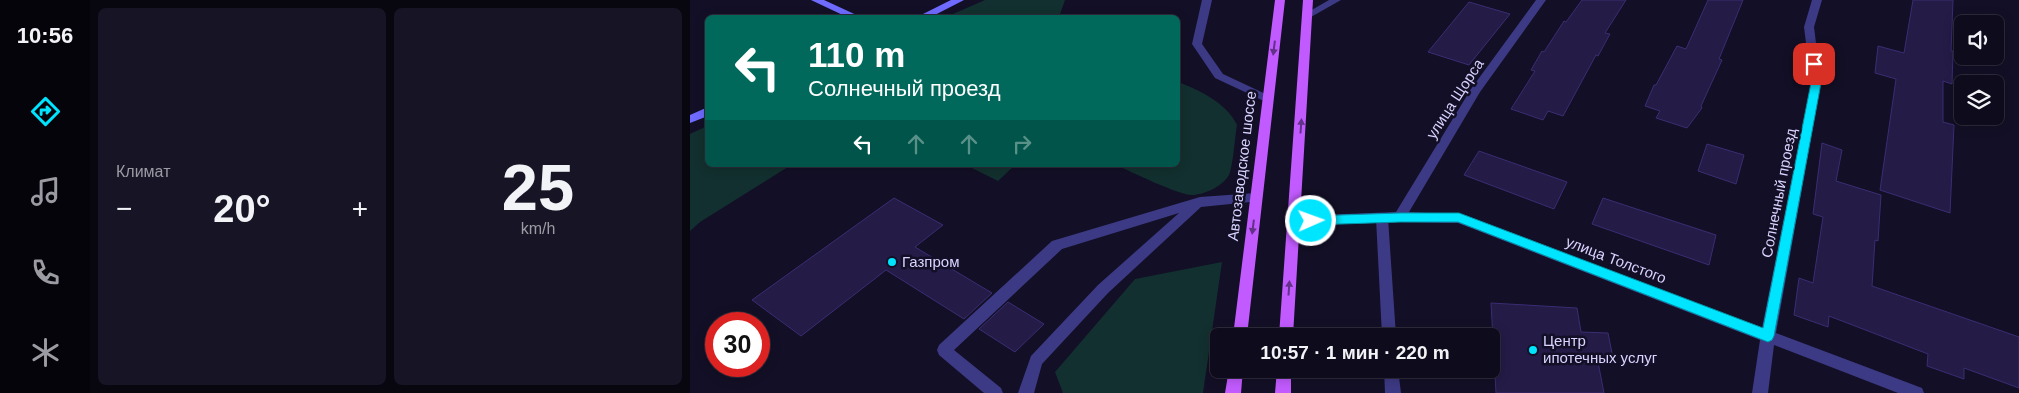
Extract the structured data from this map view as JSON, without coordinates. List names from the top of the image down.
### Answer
{
  "streets": {
    "main road": ["Автозаводское шоссе"],
    "street": ["улица Щорса", "Солнечный проезд", "улица Толстого"]
  },
  "crossings": [
    ["улица Щорса", "улица Толстого"],
    ["Солнечный проезд", "улица Толстого"]
  ],
  "places": ["Газпром", "Центр ипотечных услуг"],
  "page": {
    "tabs": "10:56",
    "tile": [
      "Климат",
      ["25", "km/h"]
    ],
    "turn": ["110 m", "Солнечный проезд"],
    "heat": ["−", "20°", "+"],
    "limit": "30",
    "trip": "10:57 · 1 мин · 220 m"
  }
}
